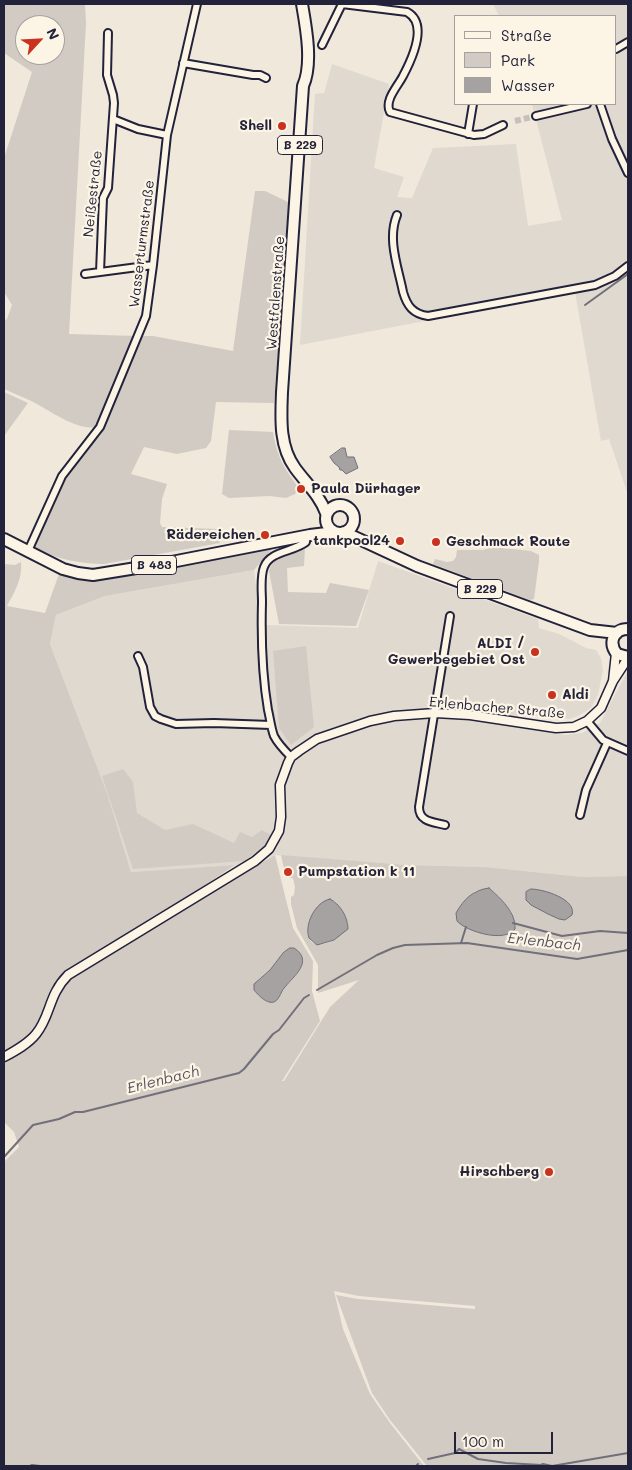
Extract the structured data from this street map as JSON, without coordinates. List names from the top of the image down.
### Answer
{
  "streets": {
    "main road": ["B 229", "Westfalenstraße", "B 483"],
    "street": ["Neißestraße", "Wasserturmstraße", "Erlenbacher Straße"]
  },
  "crossings": [
    ["B 229", "Westfalenstraße"],
    ["B 229", "B 483"],
    ["Wasserturmstraße", "B 483"],
    ["Westfalenstraße", "B 483"]
  ],
  "water": ["Erlenbach"],
  "places": [
    "Shell",
    "Paula Dürhager",
    "Rädereichen",
    "tankpool24",
    "Geschmack Route",
    "ALDI / Gewerbegebiet Ost",
    "Aldi",
    "Pumpstation k 11",
    "Hirschberg"
  ],
  "legend": ["Straße", "Park", "Wasser"],
  "scale_bar": "100 m",
  "north": "top right"
}
